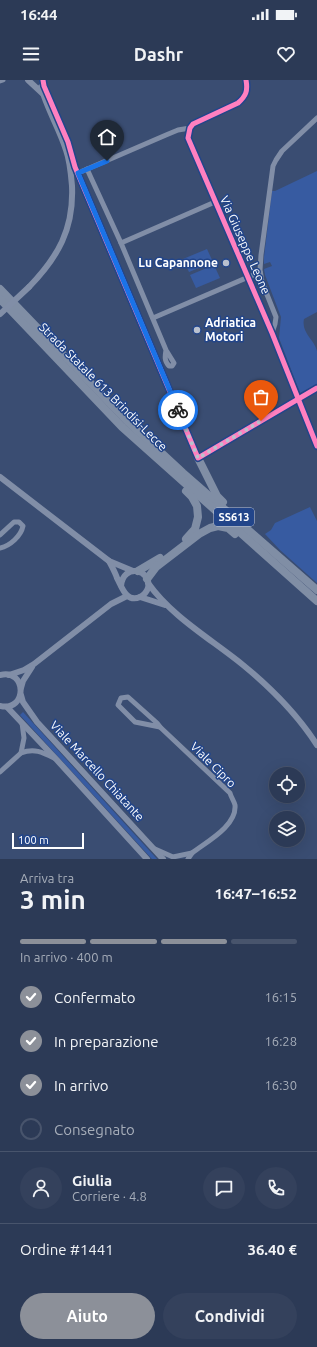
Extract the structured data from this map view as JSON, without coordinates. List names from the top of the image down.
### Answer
{
  "streets": {
    "highway": ["Strada Statale 613 Brindisi-Lecce", "SS613"],
    "street": ["Via Giuseppe Leone", "Viale Cipro", "Viale Marcello Chiatante"]
  },
  "crossings": [
    ["Viale Cipro", "Viale Marcello Chiatante"]
  ],
  "places": ["Lu Capannone", "Adriatica Motori"],
  "scale_bar": "100 m",
  "page": {
    "status": "16:44",
    "header": "Dashr",
    "scale": "100 m",
    "heading": ["3 min", "Arriva tra", "16:47–16:52"],
    "panel": [
      "Giulia",
      "Corriere · 4.8",
      "Ordine #1441",
      "36.40 €"
    ],
    "bar": "In arrivo · 400 m",
    "list": [
      ["Confermato", "16:15"],
      ["In preparazione", "16:28"],
      ["In arrivo", "16:30"],
      "Consegnato"
    ],
    "buttons": ["Aiuto", "Condividi"]
  }
}
